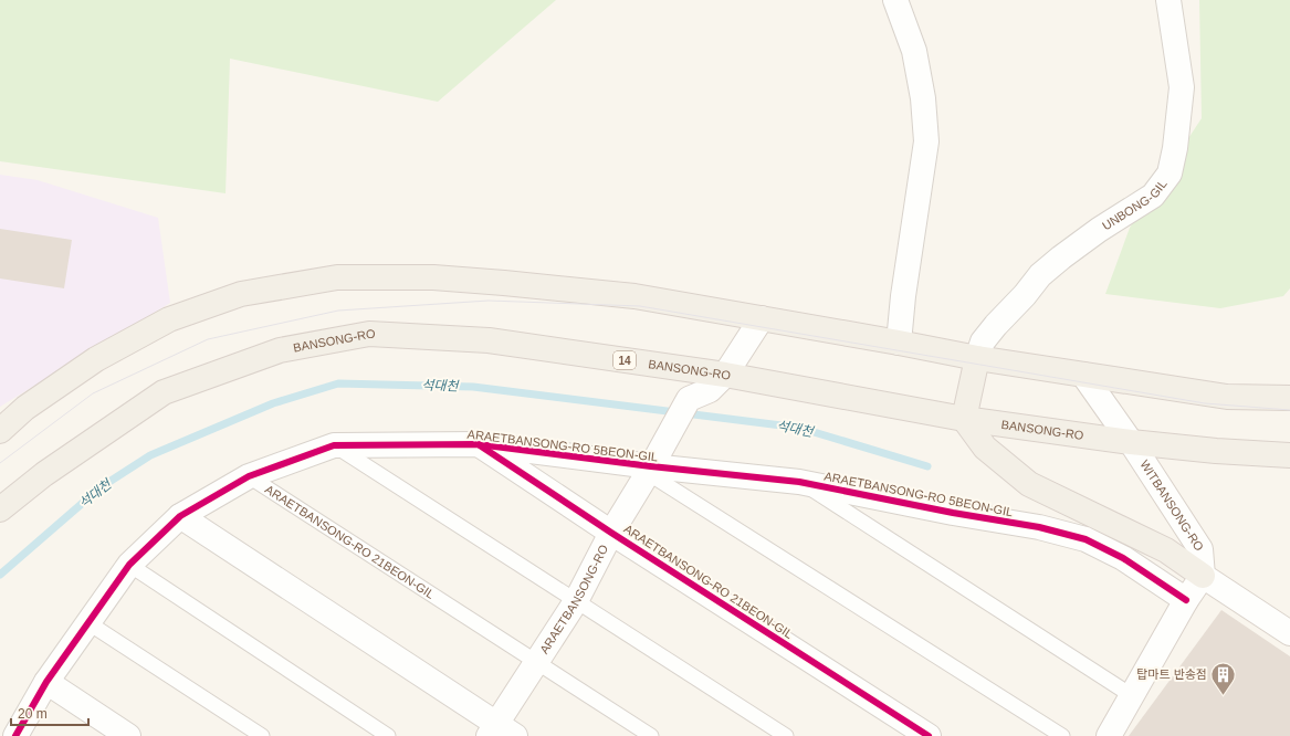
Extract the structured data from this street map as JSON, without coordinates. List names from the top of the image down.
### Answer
{
  "streets": {
    "main road": ["BANSONG-RO", "14"],
    "street": [
      "UNBONG-GIL",
      "ARAETBANSONG-RO 5BEON-GIL",
      "WITBANSONG-RO",
      "ARAETBANSONG-RO 21BEON-GIL",
      "ARAETBANSONG-RO"
    ]
  },
  "crossings": [
    ["BANSONG-RO", "WITBANSONG-RO"],
    ["BANSONG-RO", "ARAETBANSONG-RO"],
    ["ARAETBANSONG-RO 5BEON-GIL", "ARAETBANSONG-RO 21BEON-GIL"],
    ["ARAETBANSONG-RO 5BEON-GIL", "ARAETBANSONG-RO"],
    ["ARAETBANSONG-RO 21BEON-GIL", "ARAETBANSONG-RO"]
  ],
  "water": ["석대천"],
  "places": {
    "building": ["탑마트 반송점"]
  },
  "scale_bar": "20 m"
}
